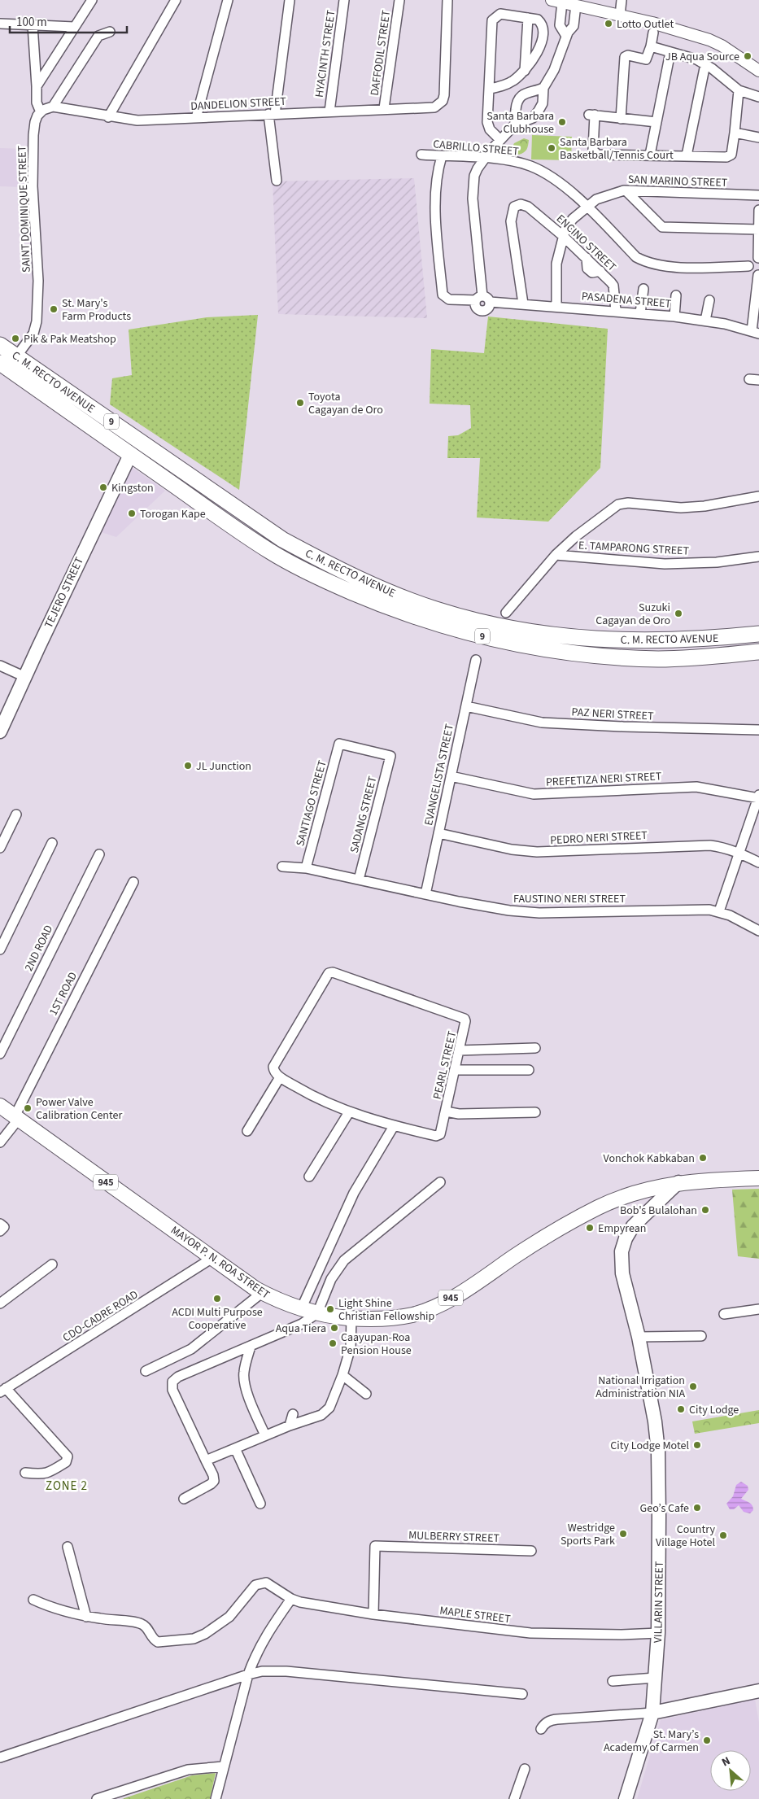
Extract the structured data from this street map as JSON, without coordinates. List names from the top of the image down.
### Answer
{
  "streets": {
    "highway": ["C. M. RECTO AVENUE", "9"],
    "main road": [
      "TEJERO STREET",
      "945",
      "MAYOR P. N. ROA STREET",
      "VILLARIN STREET"
    ],
    "street": [
      "DAFFODIL STREET",
      "HYACINTH STREET",
      "DANDELION STREET",
      "CABRILLO STREET",
      "SAN MARINO STREET",
      "SAINT DOMINIQUE STREET",
      "ENCINO STREET",
      "PASADENA STREET",
      "E. TAMPARONG STREET",
      "PAZ NERI STREET",
      "EVANGELISTA STREET",
      "PREFETIZA NERI STREET",
      "SANTIAGO STREET",
      "SADANG STREET",
      "PEDRO NERI STREET",
      "FAUSTINO NERI STREET",
      "2ND ROAD",
      "1ST ROAD",
      "PEARL STREET",
      "CDO-CADRE ROAD",
      "MULBERRY STREET",
      "MAPLE STREET"
    ]
  },
  "crossings": [
    ["DAFFODIL STREET", "DANDELION STREET"],
    ["HYACINTH STREET", "DANDELION STREET"],
    ["CABRILLO STREET", "SAN MARINO STREET"],
    ["CABRILLO STREET", "PASADENA STREET"],
    ["SAN MARINO STREET", "ENCINO STREET"],
    ["SAN MARINO STREET", "PASADENA STREET"],
    ["SAINT DOMINIQUE STREET", "C. M. RECTO AVENUE"],
    ["ENCINO STREET", "PASADENA STREET"],
    ["C. M. RECTO AVENUE", "TEJERO STREET"],
    ["PAZ NERI STREET", "EVANGELISTA STREET"],
    ["EVANGELISTA STREET", "PREFETIZA NERI STREET"],
    ["EVANGELISTA STREET", "PEDRO NERI STREET"],
    ["EVANGELISTA STREET", "FAUSTINO NERI STREET"],
    ["SANTIAGO STREET", "SADANG STREET"],
    ["SANTIAGO STREET", "FAUSTINO NERI STREET"],
    ["SADANG STREET", "FAUSTINO NERI STREET"],
    ["1ST ROAD", "MAYOR P. N. ROA STREET"],
    ["MAYOR P. N. ROA STREET", "CDO-CADRE ROAD"],
    ["MAYOR P. N. ROA STREET", "VILLARIN STREET"],
    ["MULBERRY STREET", "MAPLE STREET"],
    ["VILLARIN STREET", "MAPLE STREET"]
  ],
  "districts": ["ZONE 2"],
  "places": [
    "Lotto Outlet",
    "JB Aqua Source",
    "Santa Barbara Clubhouse",
    "Santa Barbara Basketball/Tennis Court",
    "St. Mary's Farm Products",
    "Pik & Pak Meatshop",
    "Toyota Cagayan de Oro",
    "Kingston",
    "Torogan Kape",
    "Suzuki Cagayan de Oro",
    "JL Junction",
    "Power Valve Calibration Center",
    "Vonchok Kabkaban",
    "Bob's Bulalohan",
    "Empyrean",
    "ACDI Multi Purpose Cooperative",
    "Light Shine Christian Fellowship",
    "Aqua Tiera",
    "Caayupan-Roa Pension House",
    "National Irrigation Administration NIA",
    "City Lodge",
    "City Lodge Motel",
    "Geo’s Cafe",
    "Westridge Sports Park",
    "Country Village Hotel",
    "St. Mary’s Academy of Carmen"
  ],
  "scale_bar": "100 m",
  "north": "top left"
}
